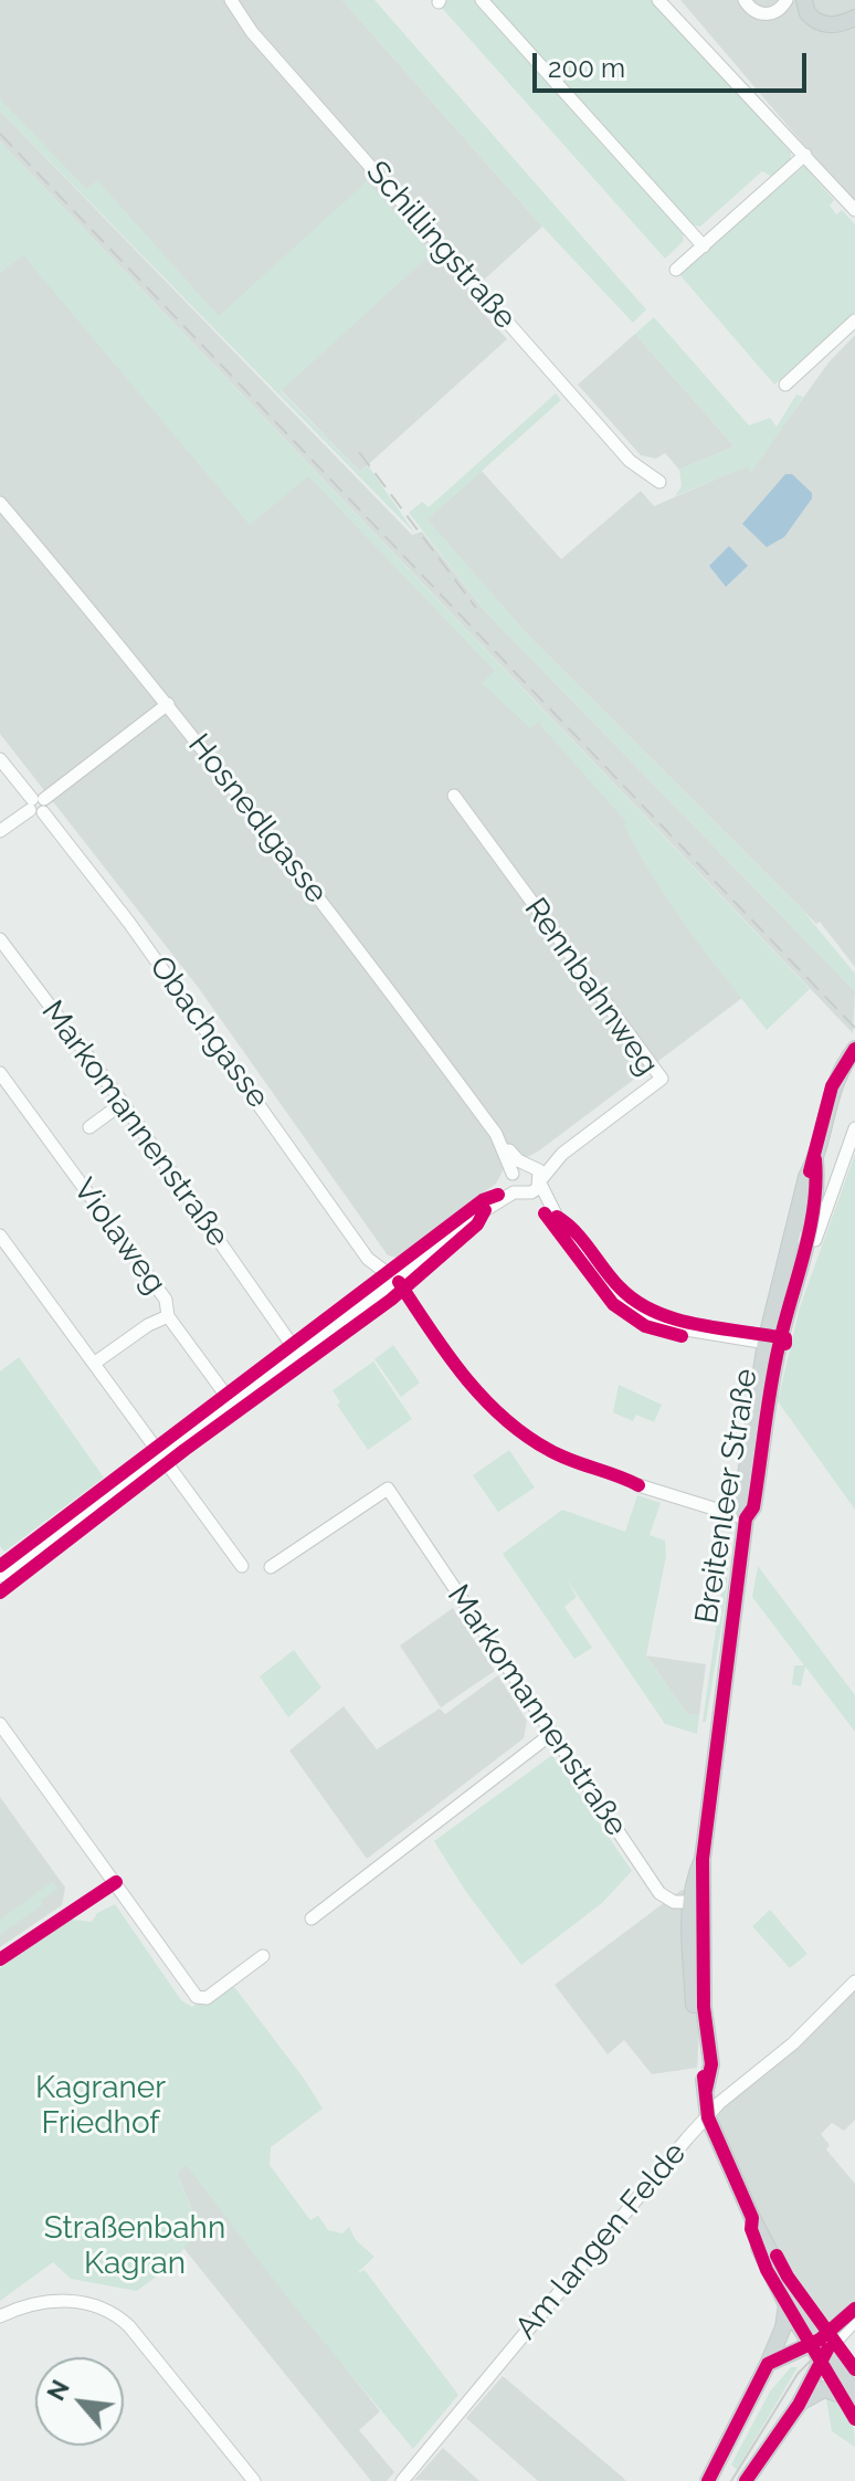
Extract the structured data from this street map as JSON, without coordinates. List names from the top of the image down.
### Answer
{
  "streets": {
    "main road": ["Breitenleer Straße"],
    "street": [
      "Schillingstraße",
      "Hosnedlgasse",
      "Rennbahnweg",
      "Obachgasse",
      "Markomannenstraße",
      "Violaweg",
      "Am langen Felde"
    ]
  },
  "crossings": [
    ["Hosnedlgasse", "Rennbahnweg"],
    ["Markomannenstraße", "Breitenleer Straße"],
    ["Breitenleer Straße", "Am langen Felde"]
  ],
  "parks": ["Kagraner Friedhof", "Straßenbahn Kagran"],
  "scale_bar": "200 m",
  "north": "top left"
}
